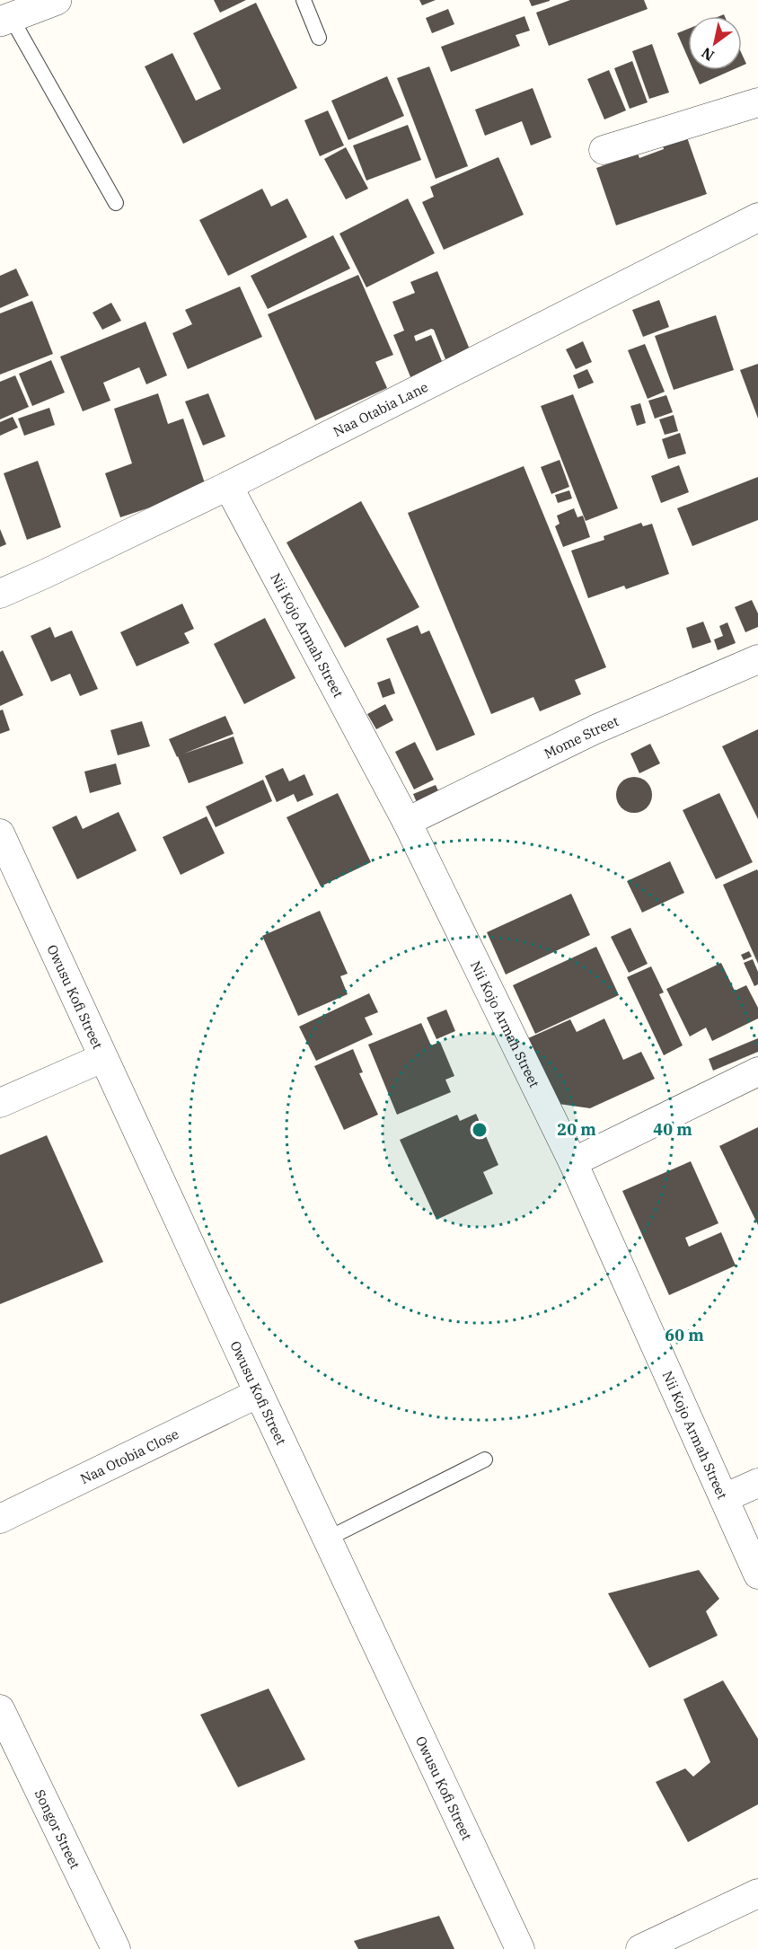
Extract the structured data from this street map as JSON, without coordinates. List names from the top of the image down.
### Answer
{
  "streets": {
    "street": [
      "Naa Otabia Lane",
      "Nii Kojo Armah Street",
      "Mome Street",
      "Owusu Kofi Street",
      "Naa Otobia Close",
      "Songor Street"
    ]
  },
  "crossings": [
    ["Naa Otabia Lane", "Nii Kojo Armah Street"],
    ["Nii Kojo Armah Street", "Mome Street"],
    ["Owusu Kofi Street", "Naa Otobia Close"]
  ],
  "north": "bottom left",
  "rings": ["20 m", "40 m", "60 m"]
}
